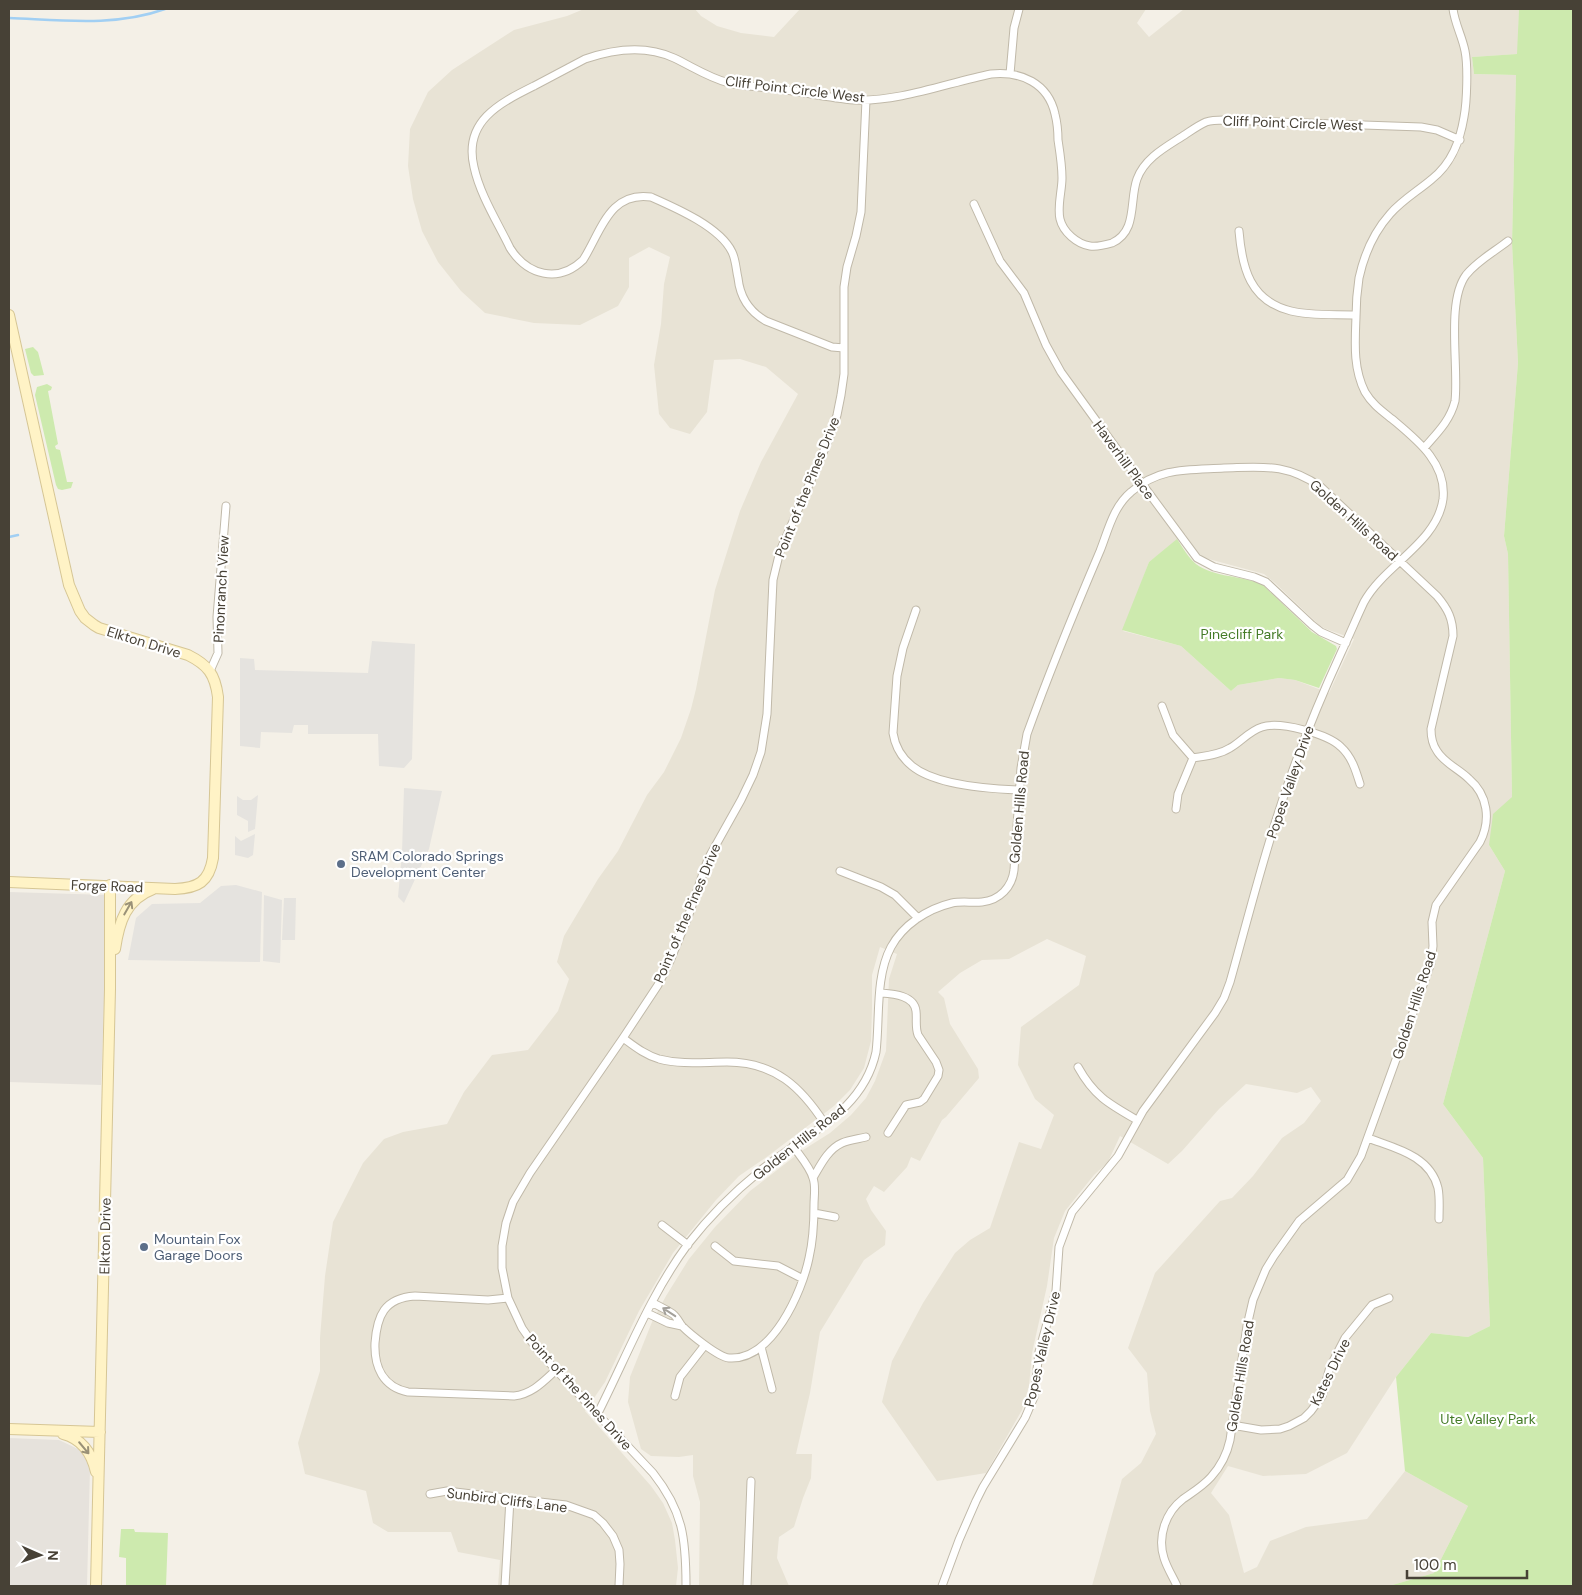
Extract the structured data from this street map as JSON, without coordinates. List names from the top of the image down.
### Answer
{
  "streets": {
    "street": [
      "Cliff Point Circle West",
      "Haverhill Place",
      "Point of the Pines Drive",
      "Golden Hills Road",
      "Pinonranch View",
      "Elkton Drive",
      "Popes Valley Drive",
      "Forge Road",
      "Kates Drive",
      "Sunbird Cliffs Lane"
    ]
  },
  "crossings": [
    ["Cliff Point Circle West", "Point of the Pines Drive"],
    ["Cliff Point Circle West", "Popes Valley Drive"],
    ["Haverhill Place", "Golden Hills Road"],
    ["Haverhill Place", "Popes Valley Drive"],
    ["Point of the Pines Drive", "Golden Hills Road"],
    ["Golden Hills Road", "Popes Valley Drive"],
    ["Golden Hills Road", "Kates Drive"],
    ["Pinonranch View", "Elkton Drive"],
    ["Pinonranch View", "Forge Road"],
    ["Elkton Drive", "Forge Road"]
  ],
  "parks": ["Pinecliff Park", "Ute Valley Park"],
  "places": ["SRAM Colorado Springs Development Center", "Mountain Fox Garage Doors"],
  "scale_bar": "100 m",
  "north": "right"
}
